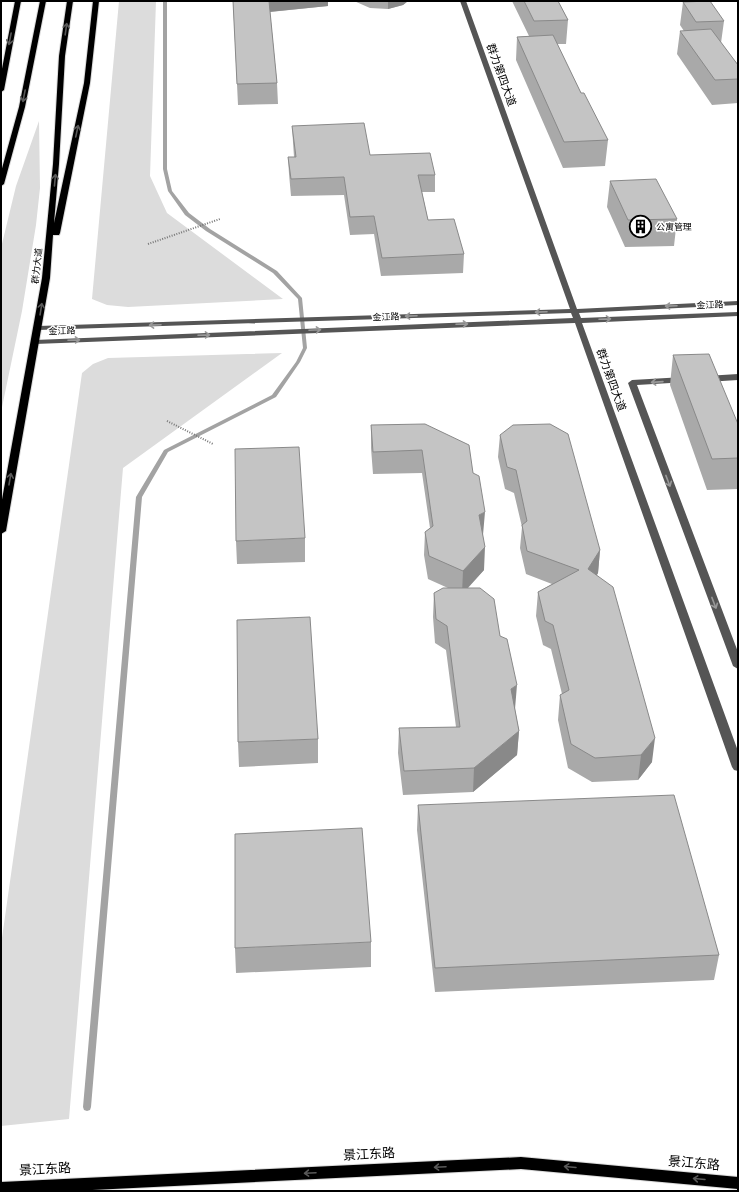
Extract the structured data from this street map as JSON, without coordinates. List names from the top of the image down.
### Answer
{
  "streets": {
    "main road": ["群力大道", "景江东路"],
    "street": ["群力第四大道", "金江路"]
  },
  "crossings": [
    ["群力第四大道", "金江路"],
    ["群力大道", "金江路"]
  ],
  "one_way": ["景江东路"],
  "places": {
    "building": ["公寓管理"]
  }
}
